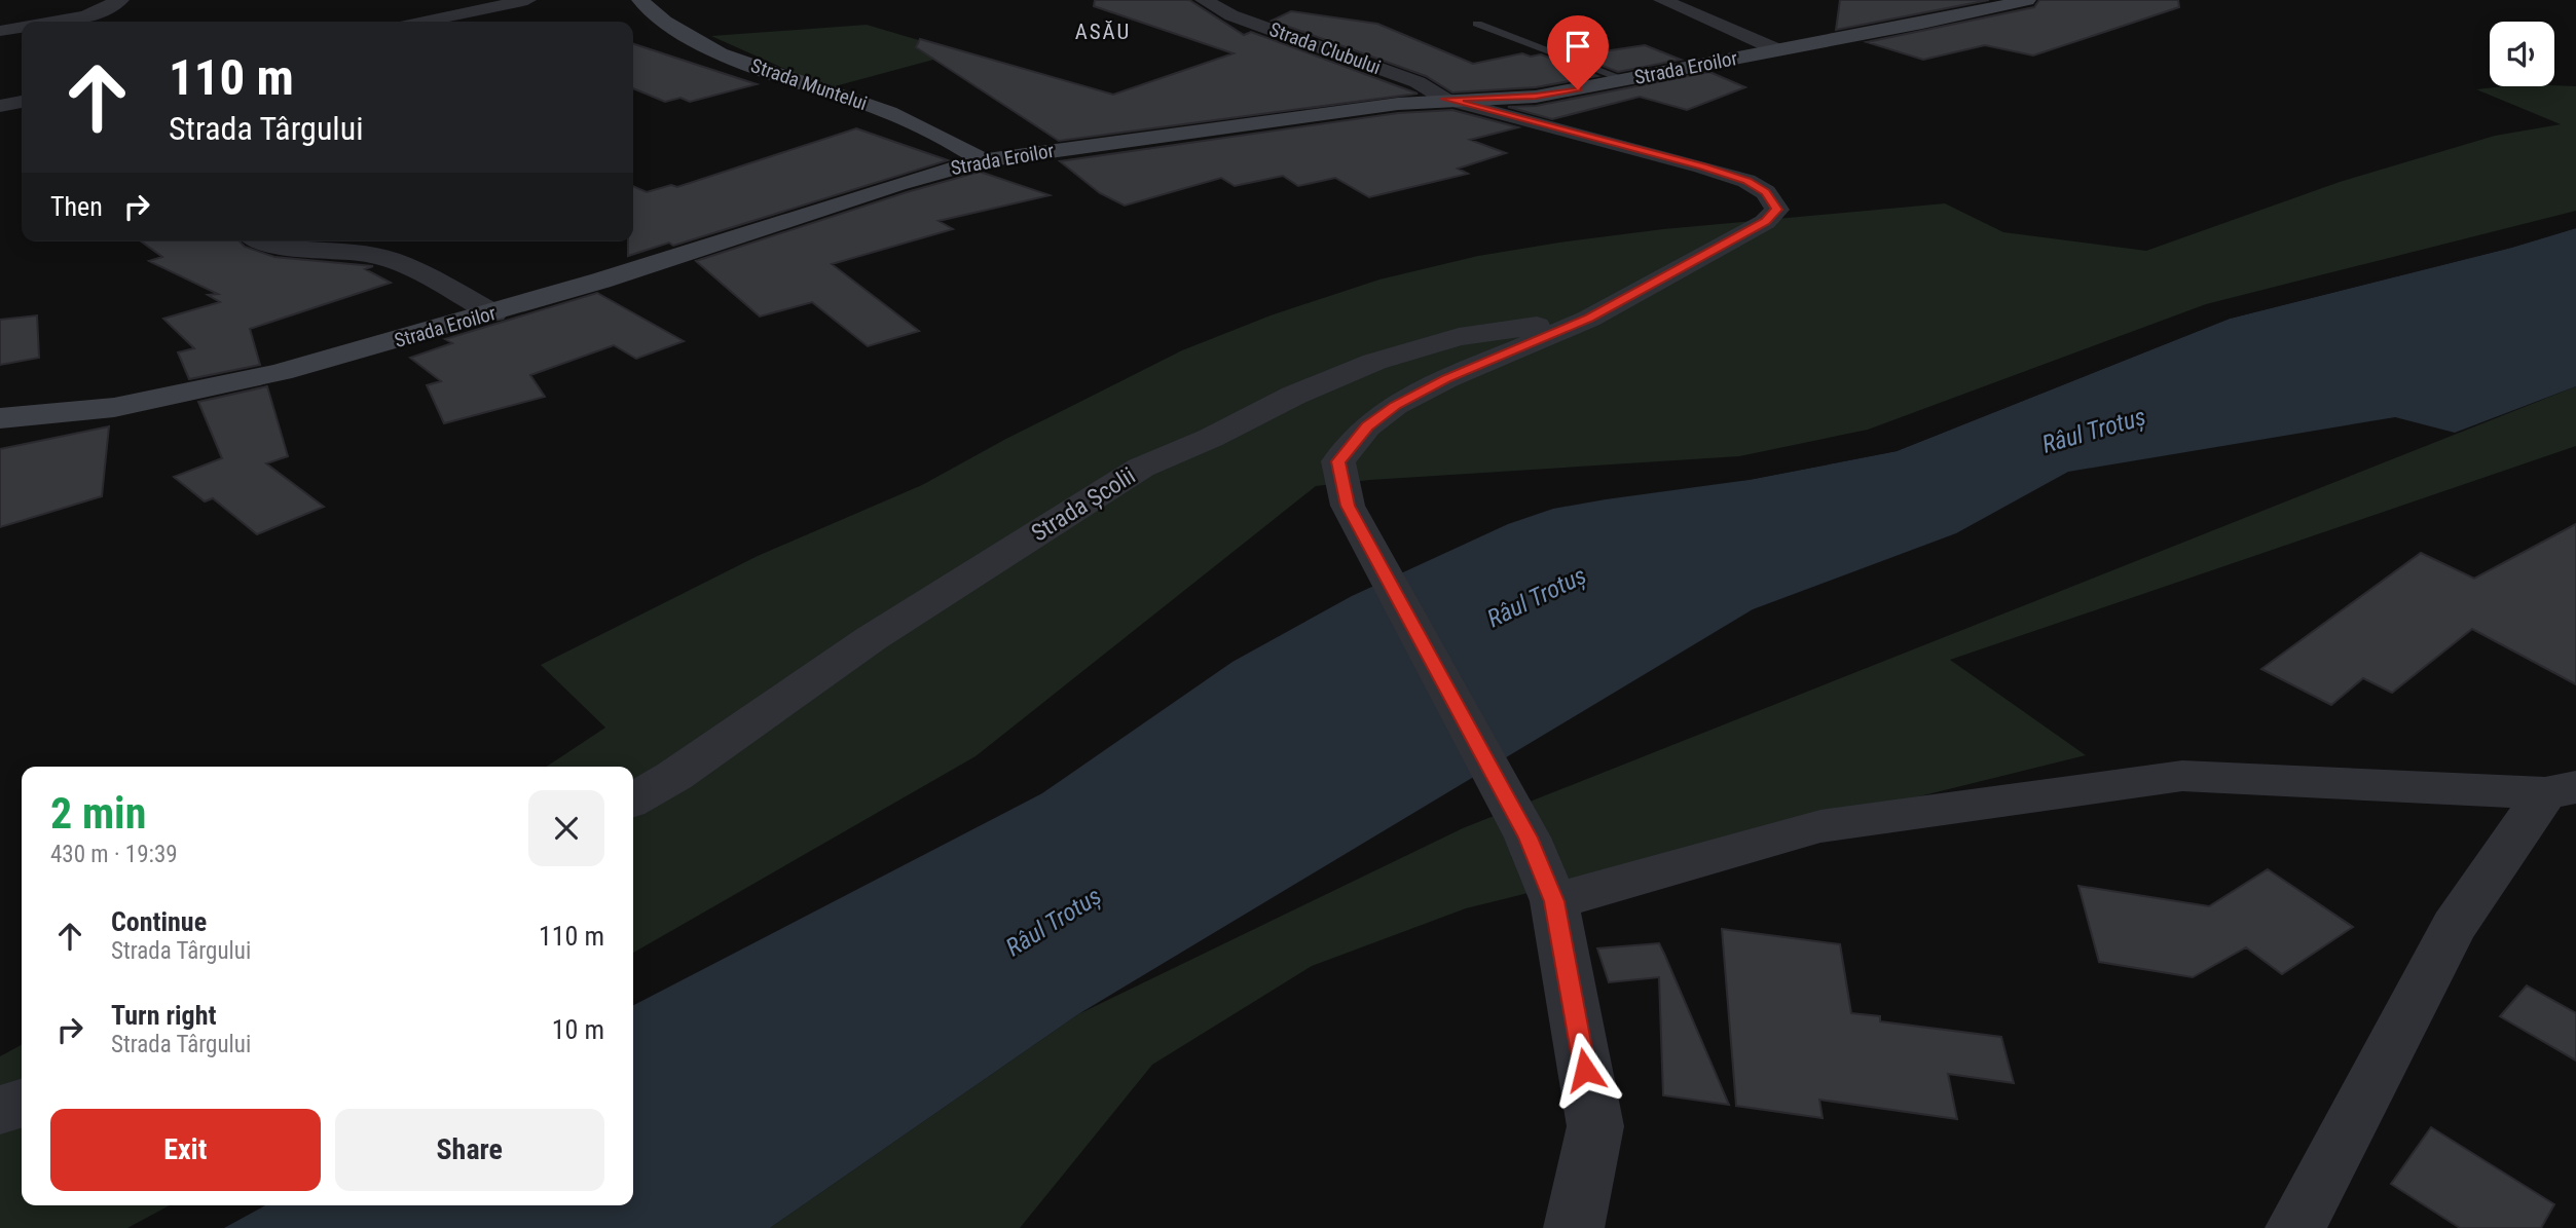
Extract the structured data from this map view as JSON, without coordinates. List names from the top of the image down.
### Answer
{
  "streets": {
    "main road": ["Strada Eroilor", "Strada Muntelui"],
    "street": ["Strada Clubului", "Strada Școlii"]
  },
  "crossings": [
    ["Strada Clubului", "Strada Eroilor"],
    ["Strada Clubului", "Strada Școlii"],
    ["Strada Eroilor", "Strada Muntelui"]
  ],
  "districts": ["ASĂU"],
  "water": ["Râul Trotuș"],
  "page": {
    "turn": ["110 m", "Strada Târgului"],
    "then": "Then",
    "heading": ["2 min", "430 m · 19:39"],
    "list": [
      {
        "name": "Continue",
        "note": "Strada Târgului",
        "value": "110 m"
      },
      {
        "name": "Turn right",
        "note": "Strada Târgului",
        "value": "10 m"
      }
    ],
    "buttons": ["Exit", "Share"]
  }
}
